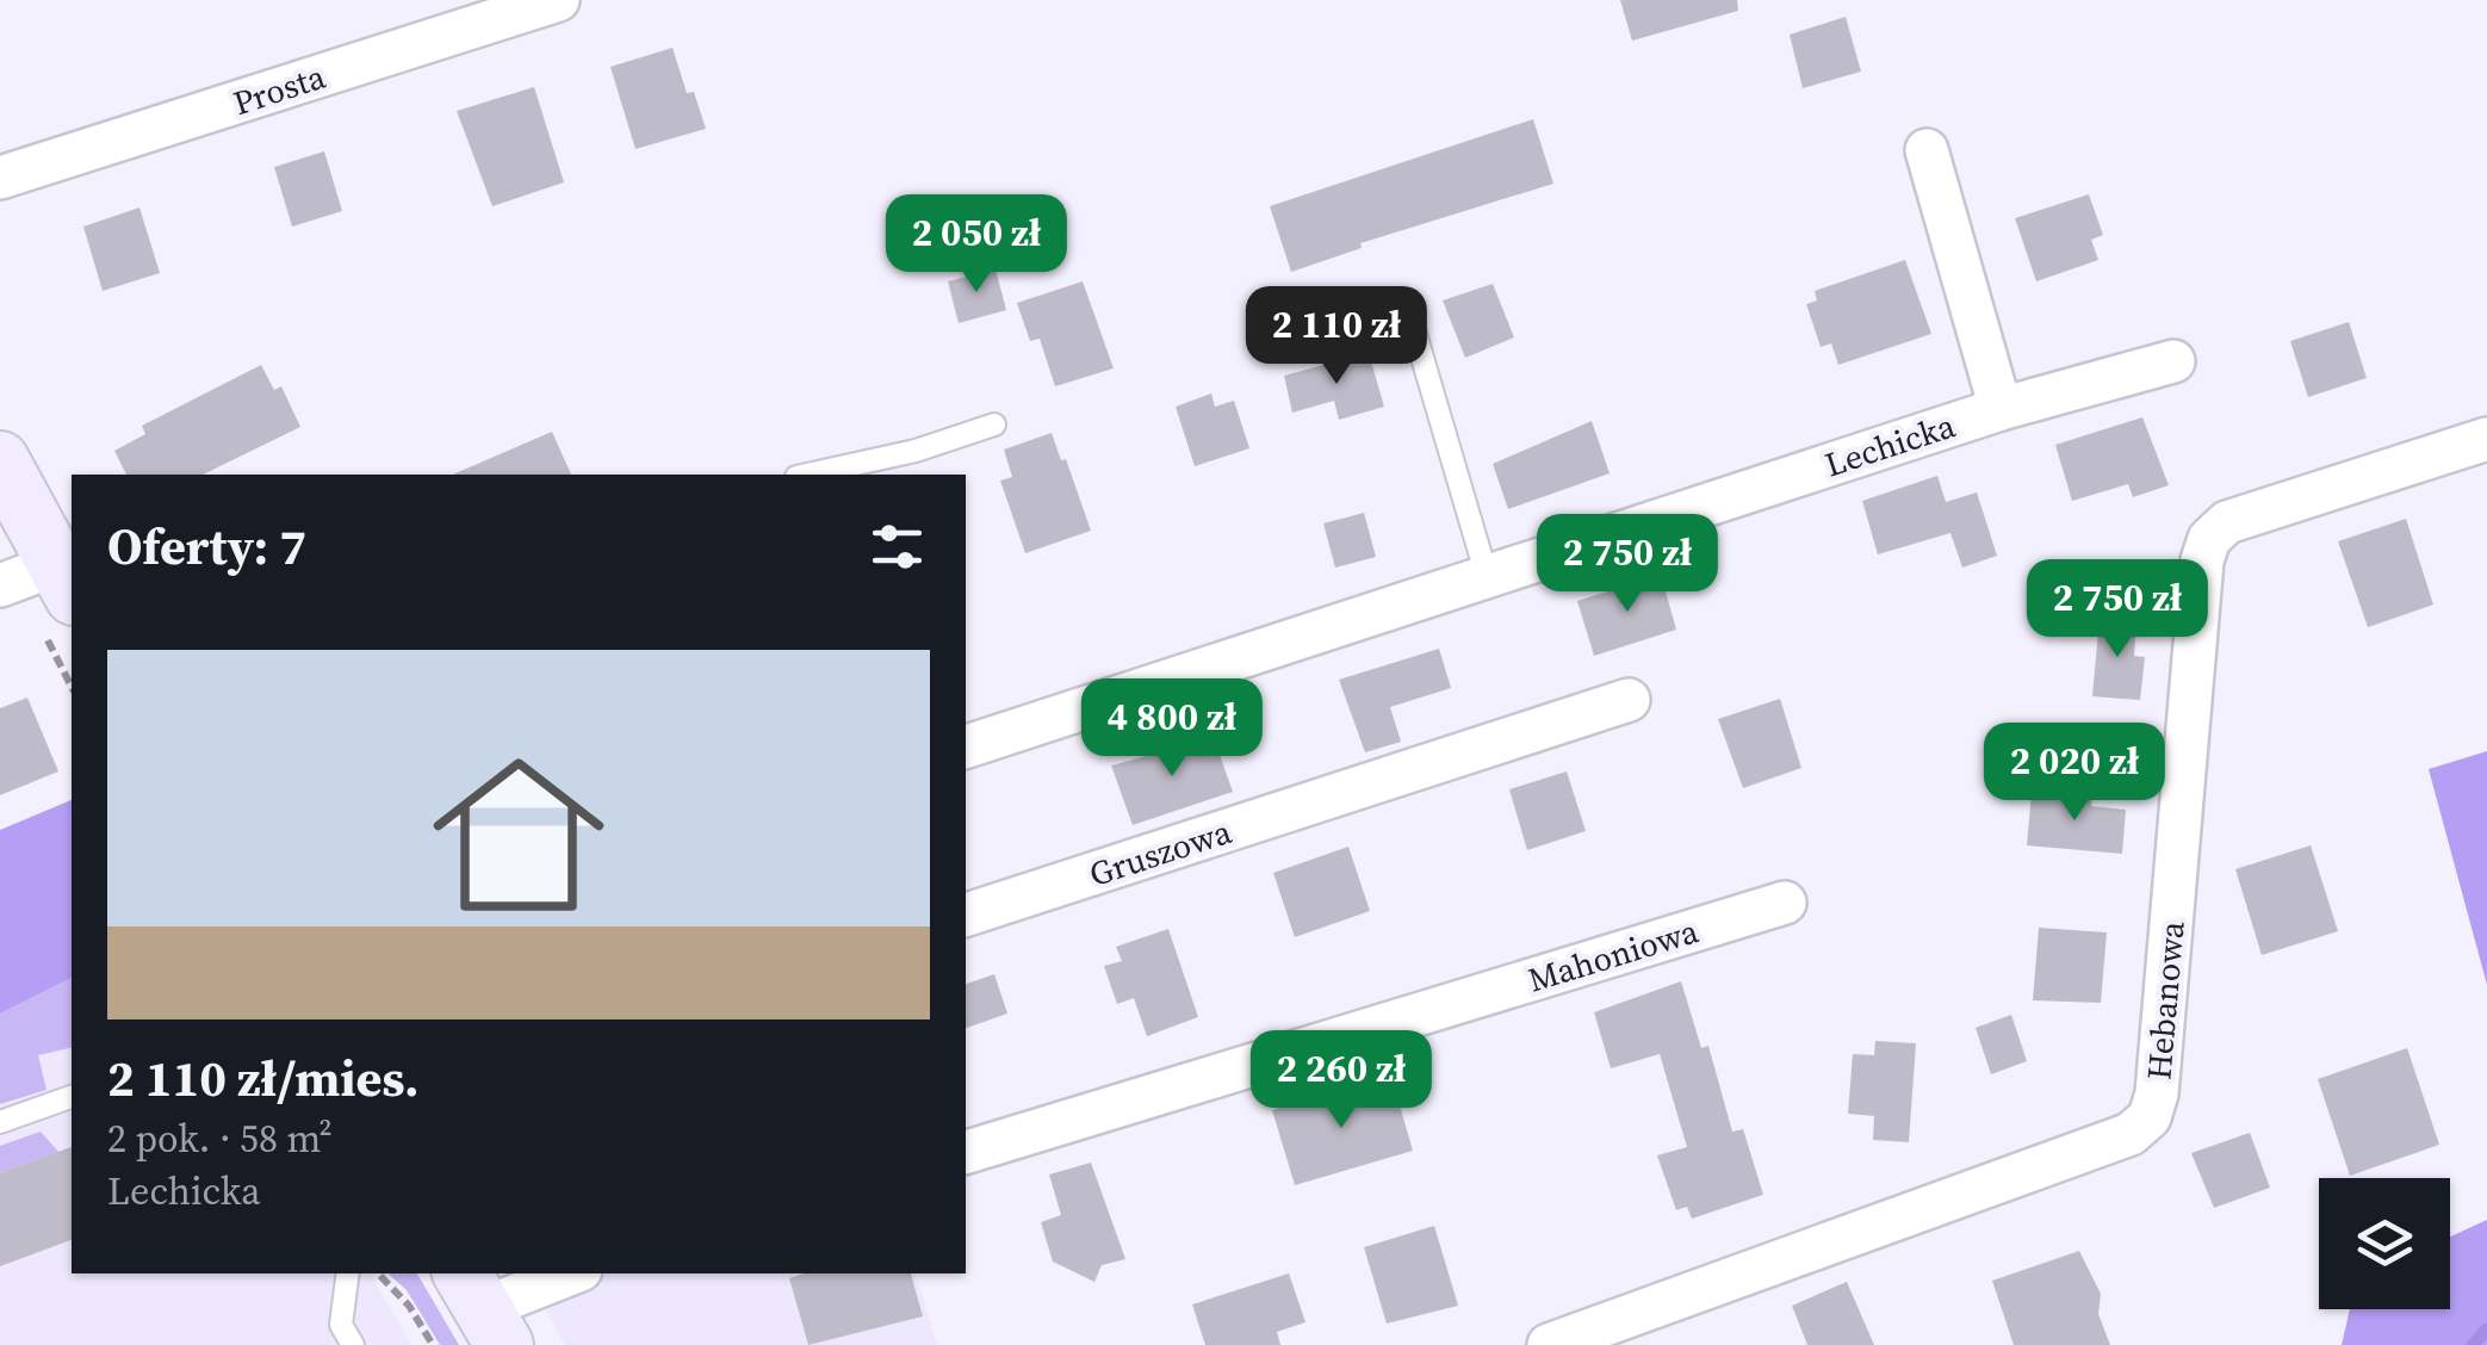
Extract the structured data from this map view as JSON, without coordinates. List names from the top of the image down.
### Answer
{
  "streets": {
    "street": [
      "Prosta",
      "Lechicka",
      "Gruszowa",
      "Mahoniowa",
      "Hebanowa"
    ]
  },
  "page": {
    "price": [
      "2 050 zł",
      "2 110 zł",
      "2 750 zł",
      "2 750 zł",
      "4 800 zł",
      "2 020 zł",
      "2 260 zł"
    ],
    "heading": "Oferty: 7",
    "list": [
      {
        "name": "2 110 zł/mies.",
        "note": "2 pok. · 58 m² · Lechicka"
      }
    ]
  }
}
